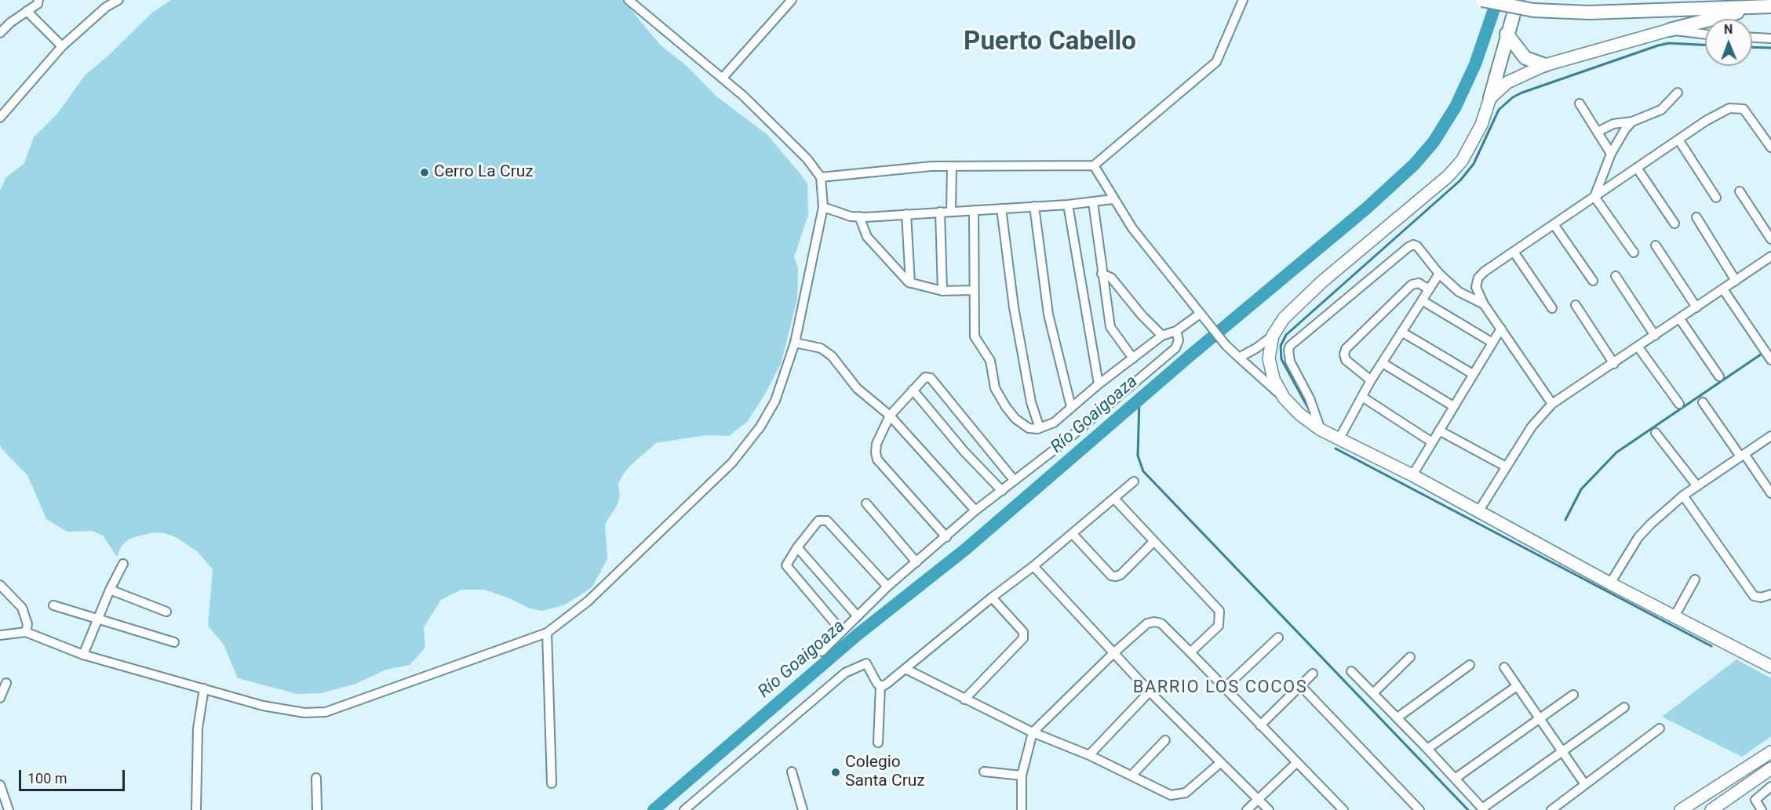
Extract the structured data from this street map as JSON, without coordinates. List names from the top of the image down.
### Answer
{
  "districts": ["Puerto Cabello", "BARRIO LOS COCOS"],
  "water": ["Río Goaigoaza"],
  "places": ["Cerro La Cruz", "Colegio Santa Cruz"],
  "scale_bar": "100 m",
  "north": "top"
}
